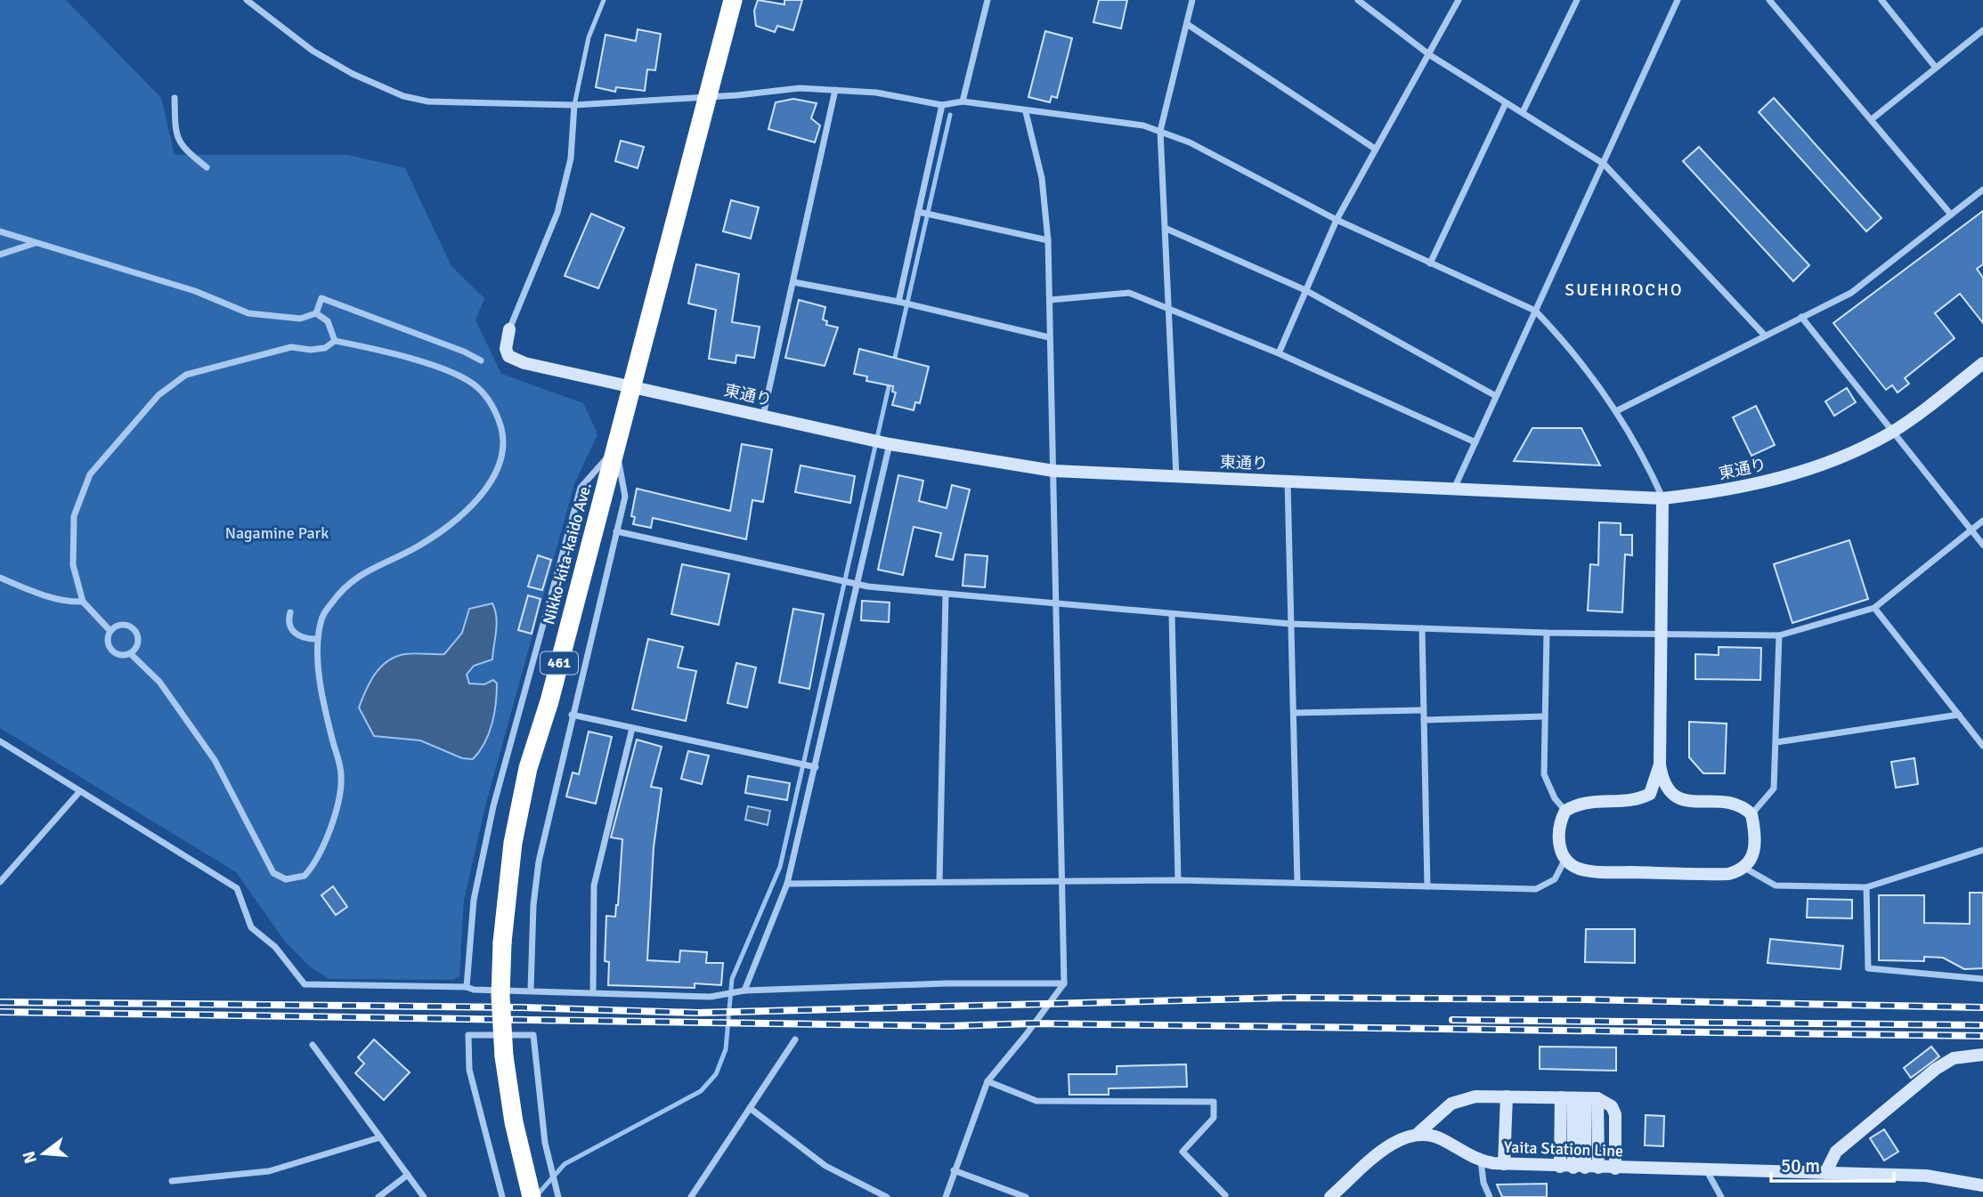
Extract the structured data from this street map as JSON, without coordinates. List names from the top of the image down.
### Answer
{
  "streets": {
    "highway": ["Nikko-kita-kaido Ave.", "461"],
    "street": ["東通り", "Yaita Station Line"]
  },
  "crossings": [
    ["東通り", "Nikko-kita-kaido Ave."]
  ],
  "districts": ["SUEHIROCHO"],
  "parks": ["Nagamine Park"],
  "scale_bar": "50 m",
  "north": "left"
}
